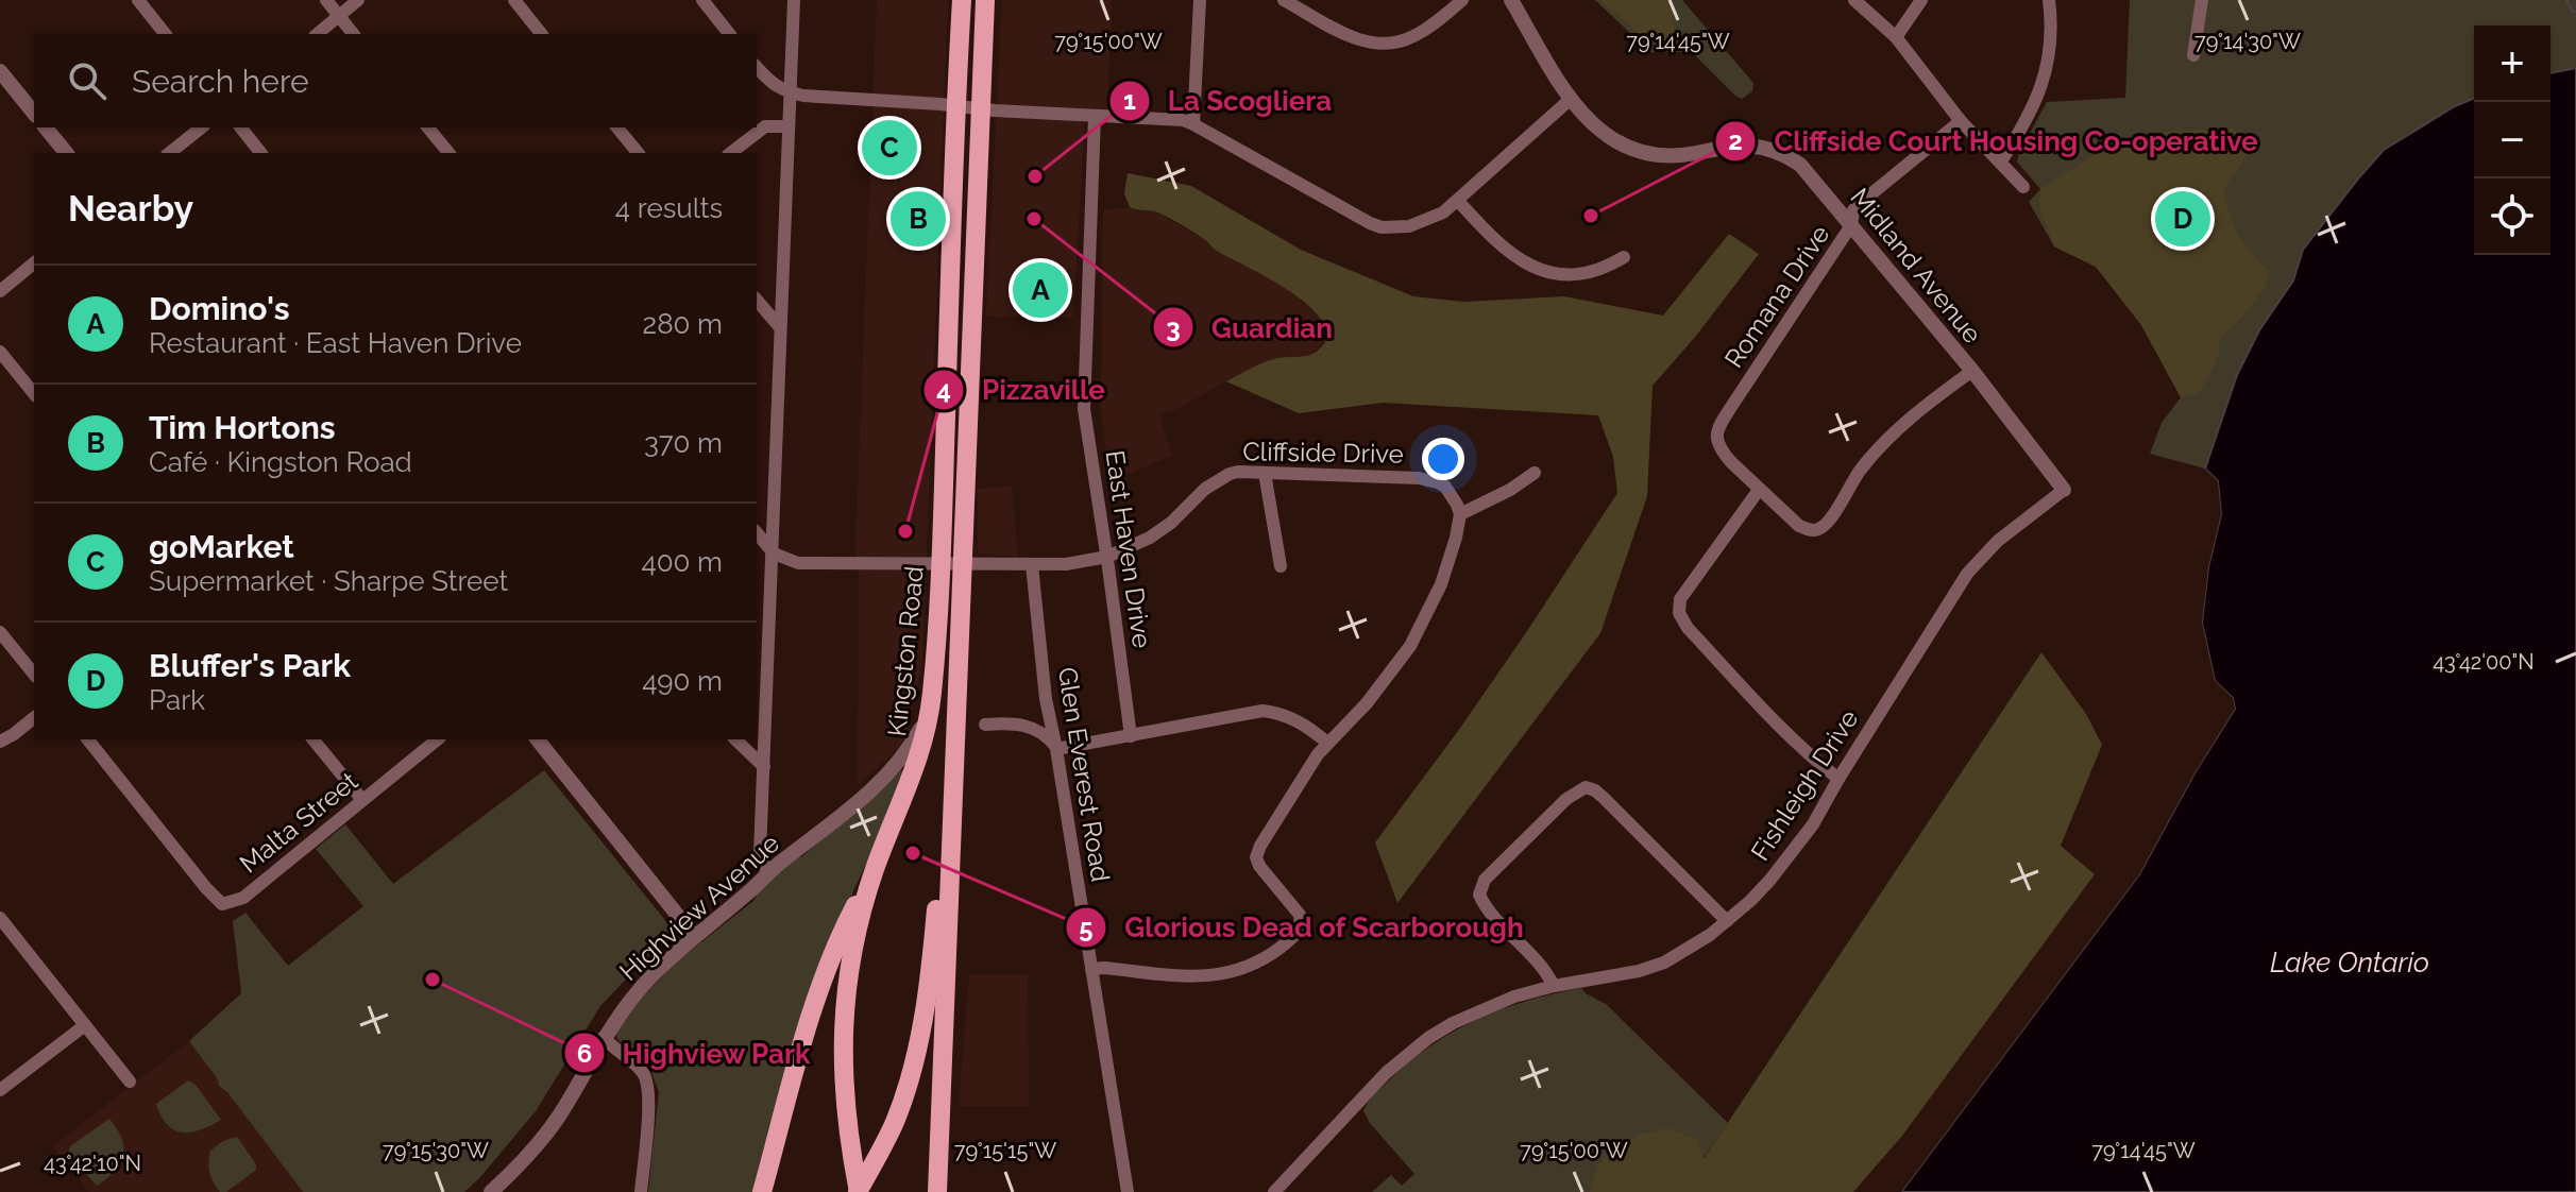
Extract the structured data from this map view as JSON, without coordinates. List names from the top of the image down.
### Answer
{
  "streets": {
    "main road": ["Kingston Road"],
    "street": [
      "Midland Avenue",
      "Romana Drive",
      "Cliffside Drive",
      "East Haven Drive",
      "Glen Everest Road",
      "Fishleigh Drive",
      "Malta Street",
      "Highview Avenue"
    ]
  },
  "crossings": [
    ["Midland Avenue", "Romana Drive"],
    ["Midland Avenue", "Fishleigh Drive"],
    ["Cliffside Drive", "East Haven Drive"],
    ["Cliffside Drive", "Kingston Road"],
    ["Cliffside Drive", "Glen Everest Road"],
    ["Kingston Road", "Highview Avenue"]
  ],
  "water": ["Lake Ontario"],
  "places": [
    "La Scogliera",
    "Cliffside Court Housing Co-operative",
    "Guardian",
    "Pizzaville",
    "Glorious Dead of Scarborough",
    "Highview Park"
  ],
  "page": {
    "map_buttons": ["+", "−"],
    "search": "Search here",
    "pins": [
      "C",
      "B",
      "D",
      "A"
    ],
    "heading": ["Nearby", "4 results"],
    "list": [
      {
        "mark": "A",
        "name": "Domino's",
        "note": "Restaurant · East Haven Drive",
        "value": "280 m"
      },
      {
        "mark": "B",
        "name": "Tim Hortons",
        "note": "Café · Kingston Road",
        "value": "370 m"
      },
      {
        "mark": "C",
        "name": "goMarket",
        "note": "Supermarket · Sharpe Street",
        "value": "400 m"
      },
      {
        "mark": "D",
        "name": "Bluffer's Park",
        "note": "Park",
        "value": "490 m"
      }
    ]
  },
  "coordinates": [
    "79°15'00\"W",
    "79°14'45\"W",
    "79°14'30\"W",
    "43°42'00\"N",
    "79°15'30\"W",
    "79°15'15\"W",
    "43°42'10\"N"
  ]
}
